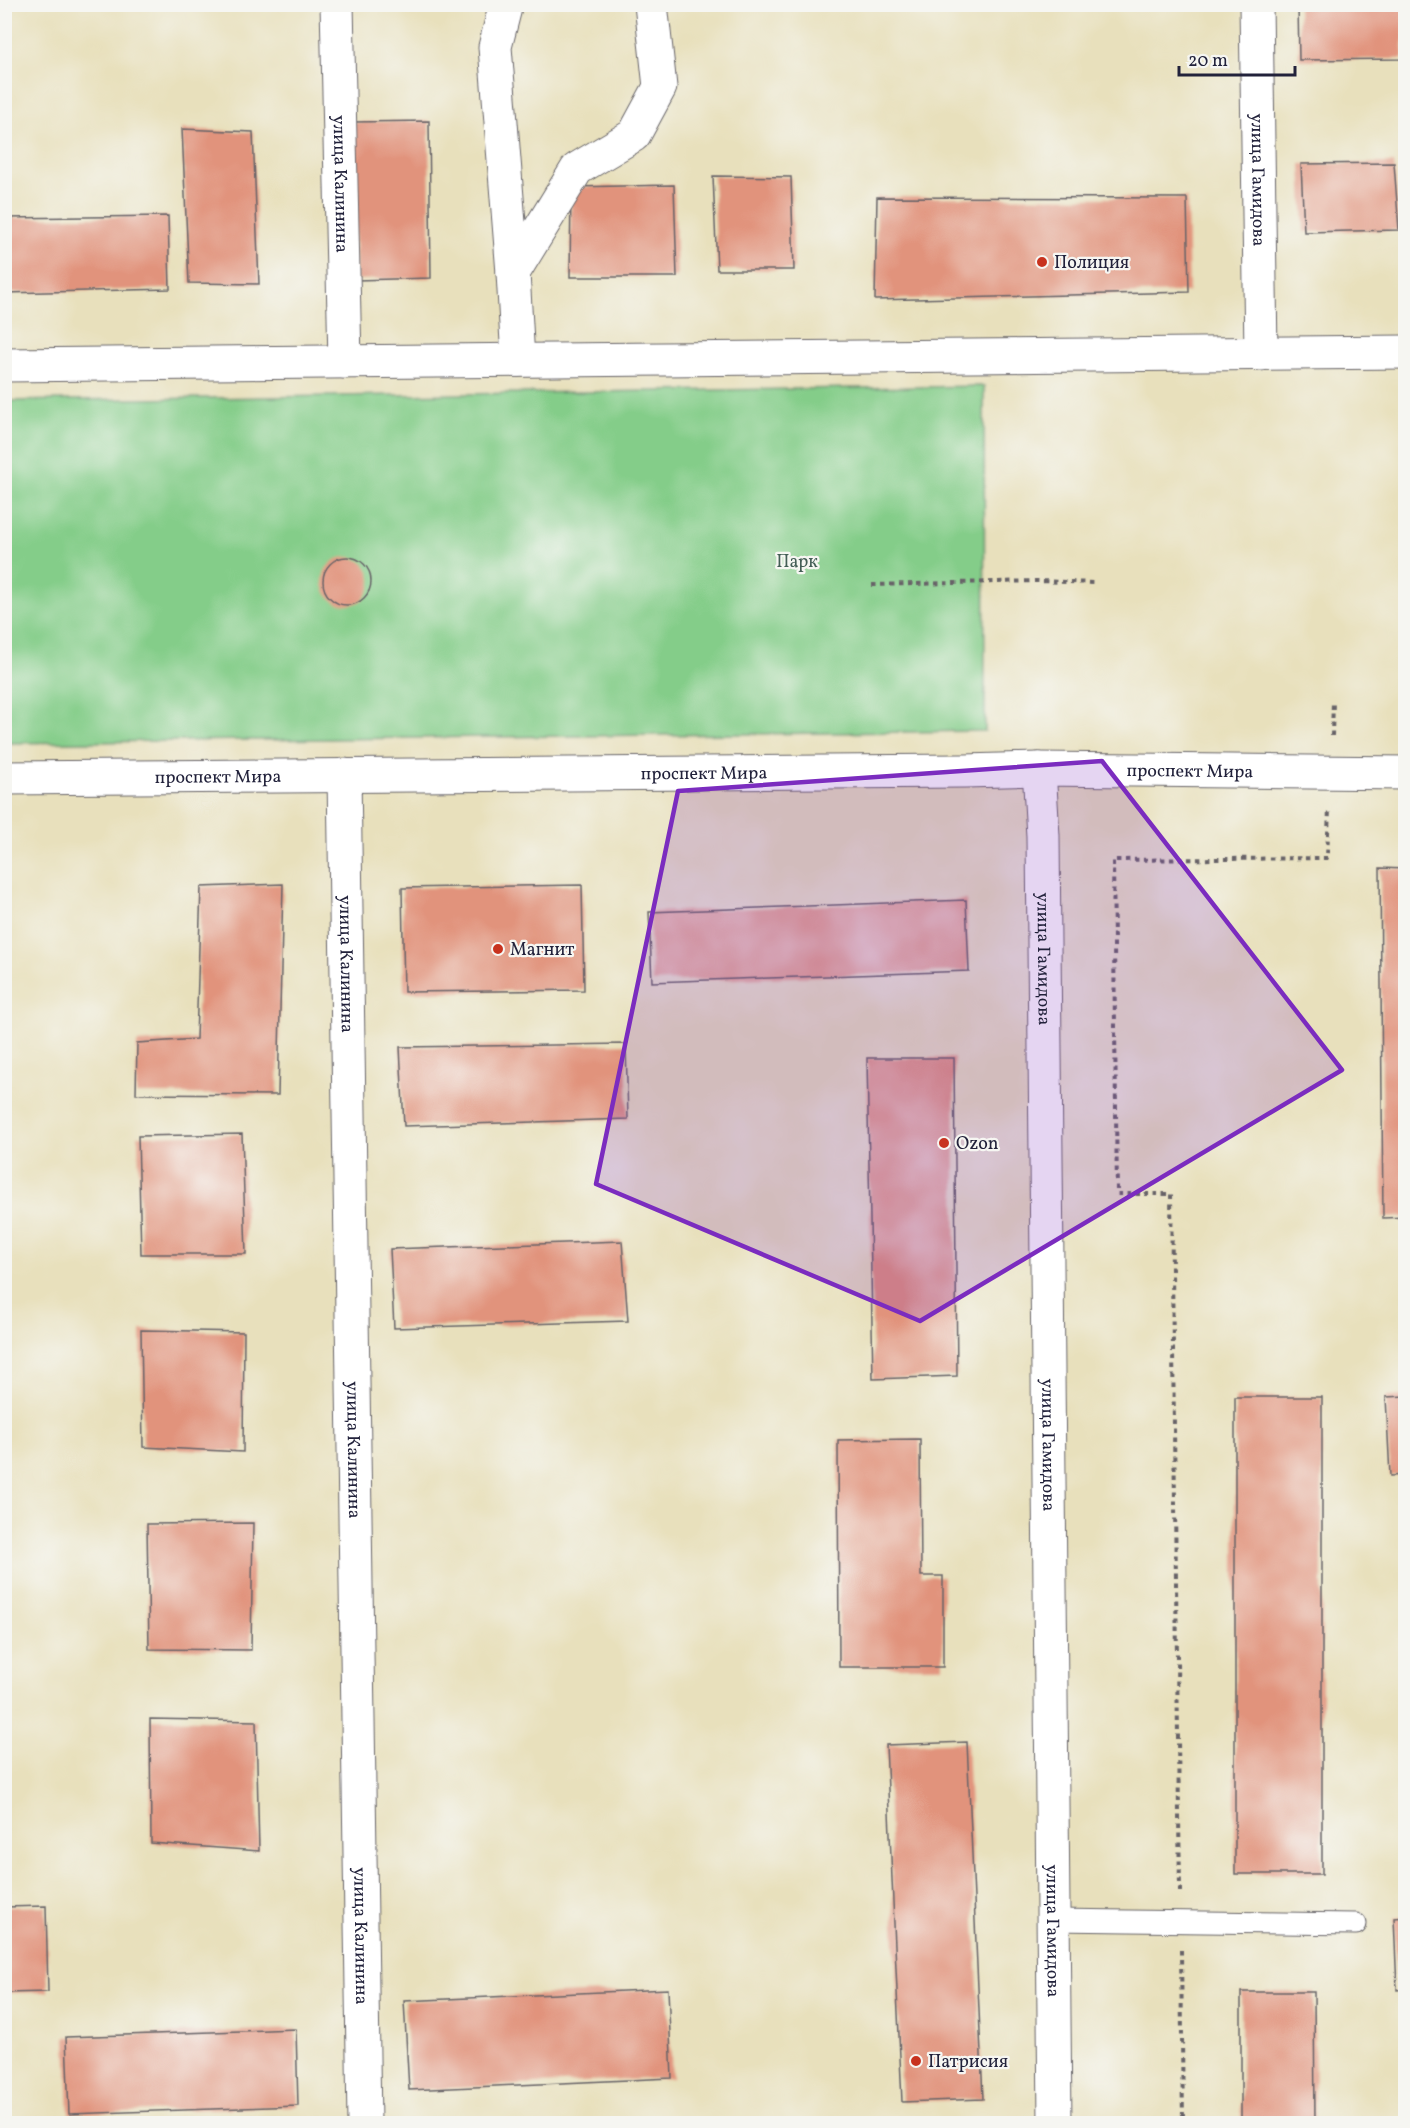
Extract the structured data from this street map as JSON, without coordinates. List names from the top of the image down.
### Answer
{
  "streets": {
    "street": ["улица Гамидова", "улица Калинина", "проспект Мира"]
  },
  "crossings": [
    ["улица Гамидова", "проспект Мира"],
    ["улица Калинина", "проспект Мира"]
  ],
  "parks": ["Парк"],
  "places": [
    "Полиция",
    "Магнит",
    "Ozon",
    "Патрисия"
  ],
  "scale_bar": "20 m"
}
